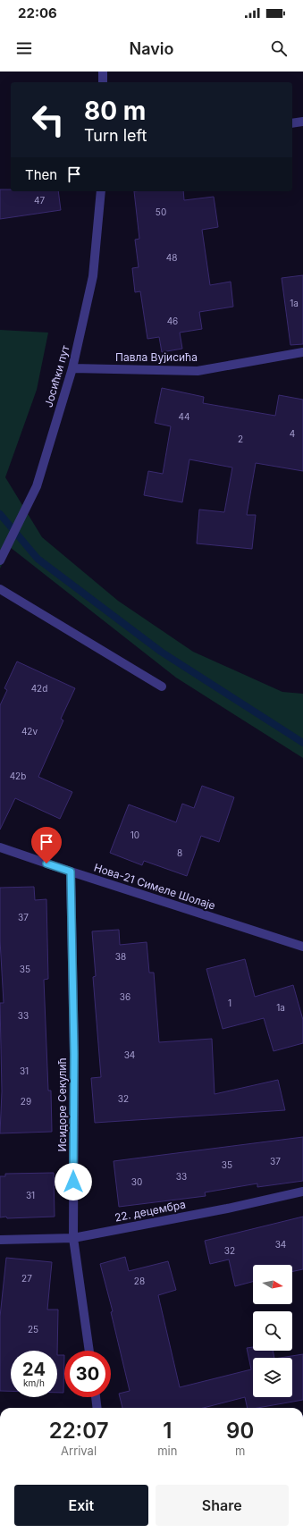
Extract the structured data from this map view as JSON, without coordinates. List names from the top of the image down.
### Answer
{
  "streets": {
    "street": [
      "Павла Вујисића",
      "Јосићки пут",
      "Нова-21 Симеле Шолаје",
      "Исидоре Секулић",
      "22. децембра"
    ]
  },
  "crossings": [
    ["Павла Вујисића", "Јосићки пут"],
    ["Нова-21 Симеле Шолаје", "Исидоре Секулић"],
    ["Исидоре Секулић", "22. децембра"]
  ],
  "house_numbers": [
    "47",
    "50",
    "48",
    "1a",
    "46",
    "44",
    "4",
    "2",
    "42d",
    "42v",
    "42b",
    "10",
    "8",
    "37",
    "38",
    "35",
    "36",
    "1",
    "1a",
    "33",
    "34",
    "31",
    "32",
    "29",
    "37",
    "35",
    "33",
    "30",
    "31",
    "34",
    "32",
    "27",
    "28",
    "25"
  ],
  "north": "right",
  "page": {
    "status": "22:06",
    "header": "Navio",
    "turn": ["80 m", "Turn left"],
    "then": "Then",
    "speed": "24 km/h",
    "limit": "30",
    "eta": [
      "22:07",
      "Arrival",
      "1",
      "min",
      "90",
      "m"
    ],
    "buttons": ["Exit", "Share"]
  }
}
